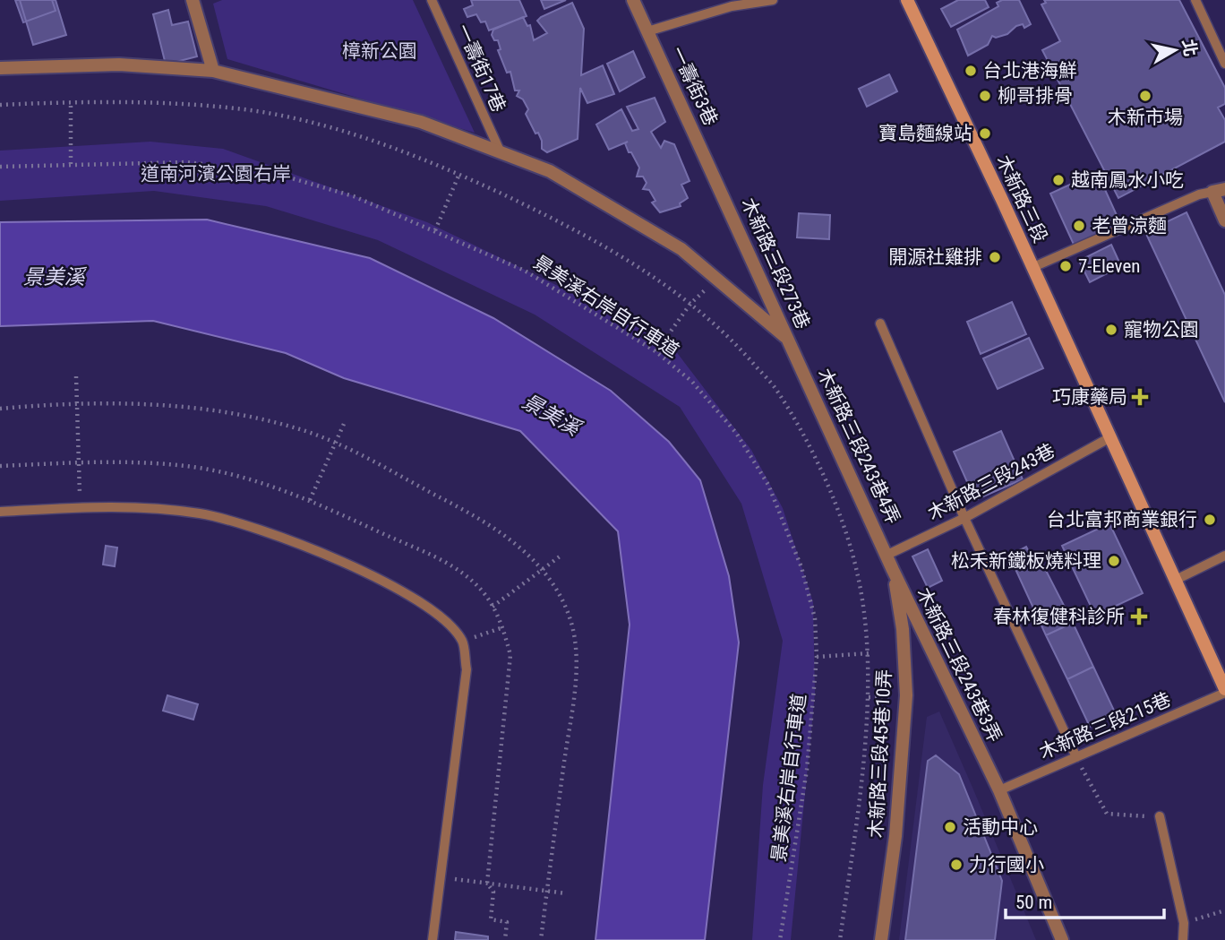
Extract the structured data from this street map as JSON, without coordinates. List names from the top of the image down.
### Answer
{
  "streets": {
    "main road": ["木新路三段"],
    "street": [
      "一壽街3巷",
      "木新路三段273巷",
      "木新路三段243巷4弄",
      "木新路三段243巷3弄",
      "木新路三段45巷10弄"
    ],
    "lane": ["一壽街17巷", "木新路三段243巷", "木新路三段215巷"],
    "path": ["景美溪右岸自行車道"]
  },
  "crossings": [
    ["一壽街3巷", "木新路三段273巷"],
    ["木新路三段", "木新路三段243巷"],
    ["木新路三段", "木新路三段215巷"],
    ["木新路三段273巷", "木新路三段243巷4弄"],
    ["木新路三段243巷4弄", "木新路三段243巷"],
    ["木新路三段243巷4弄", "木新路三段243巷3弄"],
    ["木新路三段243巷", "木新路三段243巷3弄"],
    ["木新路三段243巷3弄", "木新路三段215巷"],
    ["木新路三段243巷3弄", "木新路三段45巷10弄"]
  ],
  "water": ["景美溪"],
  "parks": ["樟新公園", "道南河濱公園右岸"],
  "places": {
    "other": [
      "台北港海鮮",
      "柳哥排骨",
      "木新市場",
      "寶島麵線站",
      "越南鳳水小吃",
      "老曾涼麵",
      "開源社雞排",
      "7-Eleven",
      "寵物公園",
      "台北富邦商業銀行",
      "松禾新鐵板燒料理",
      "活動中心",
      "力行國小"
    ],
    "health": ["巧康藥局", "春林復健科診所"]
  },
  "scale_bar": "50 m",
  "north": "right"
}
